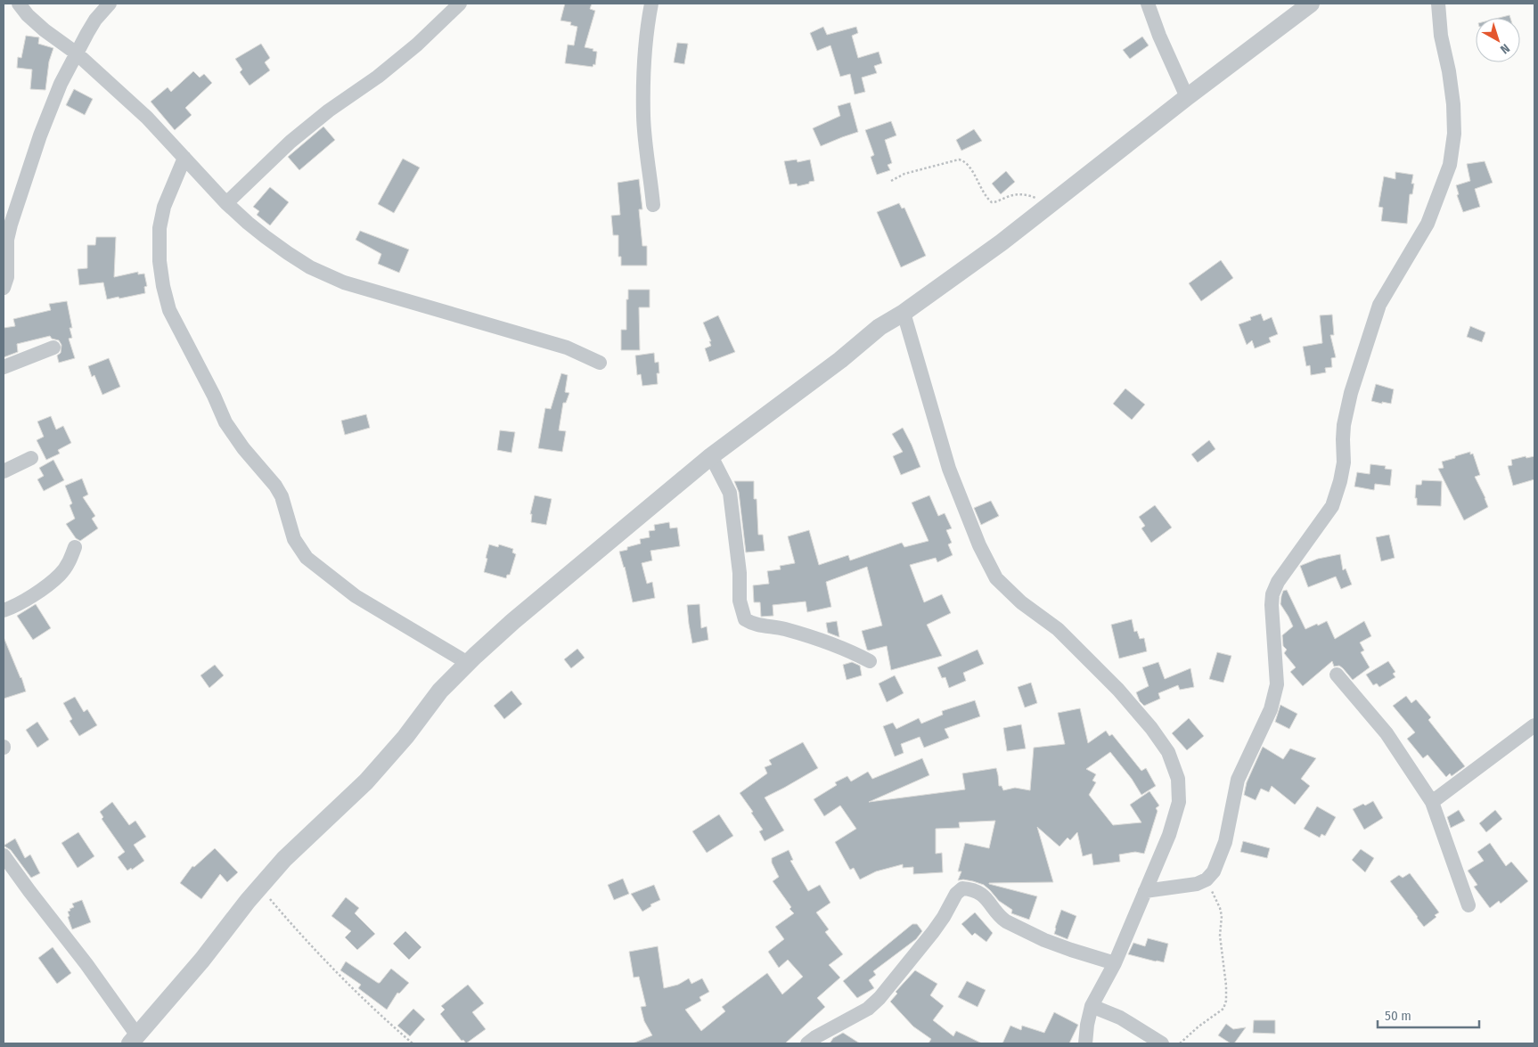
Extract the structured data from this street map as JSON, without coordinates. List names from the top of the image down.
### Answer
{
  "scale_bar": "50 m",
  "north": "bottom right"
}
